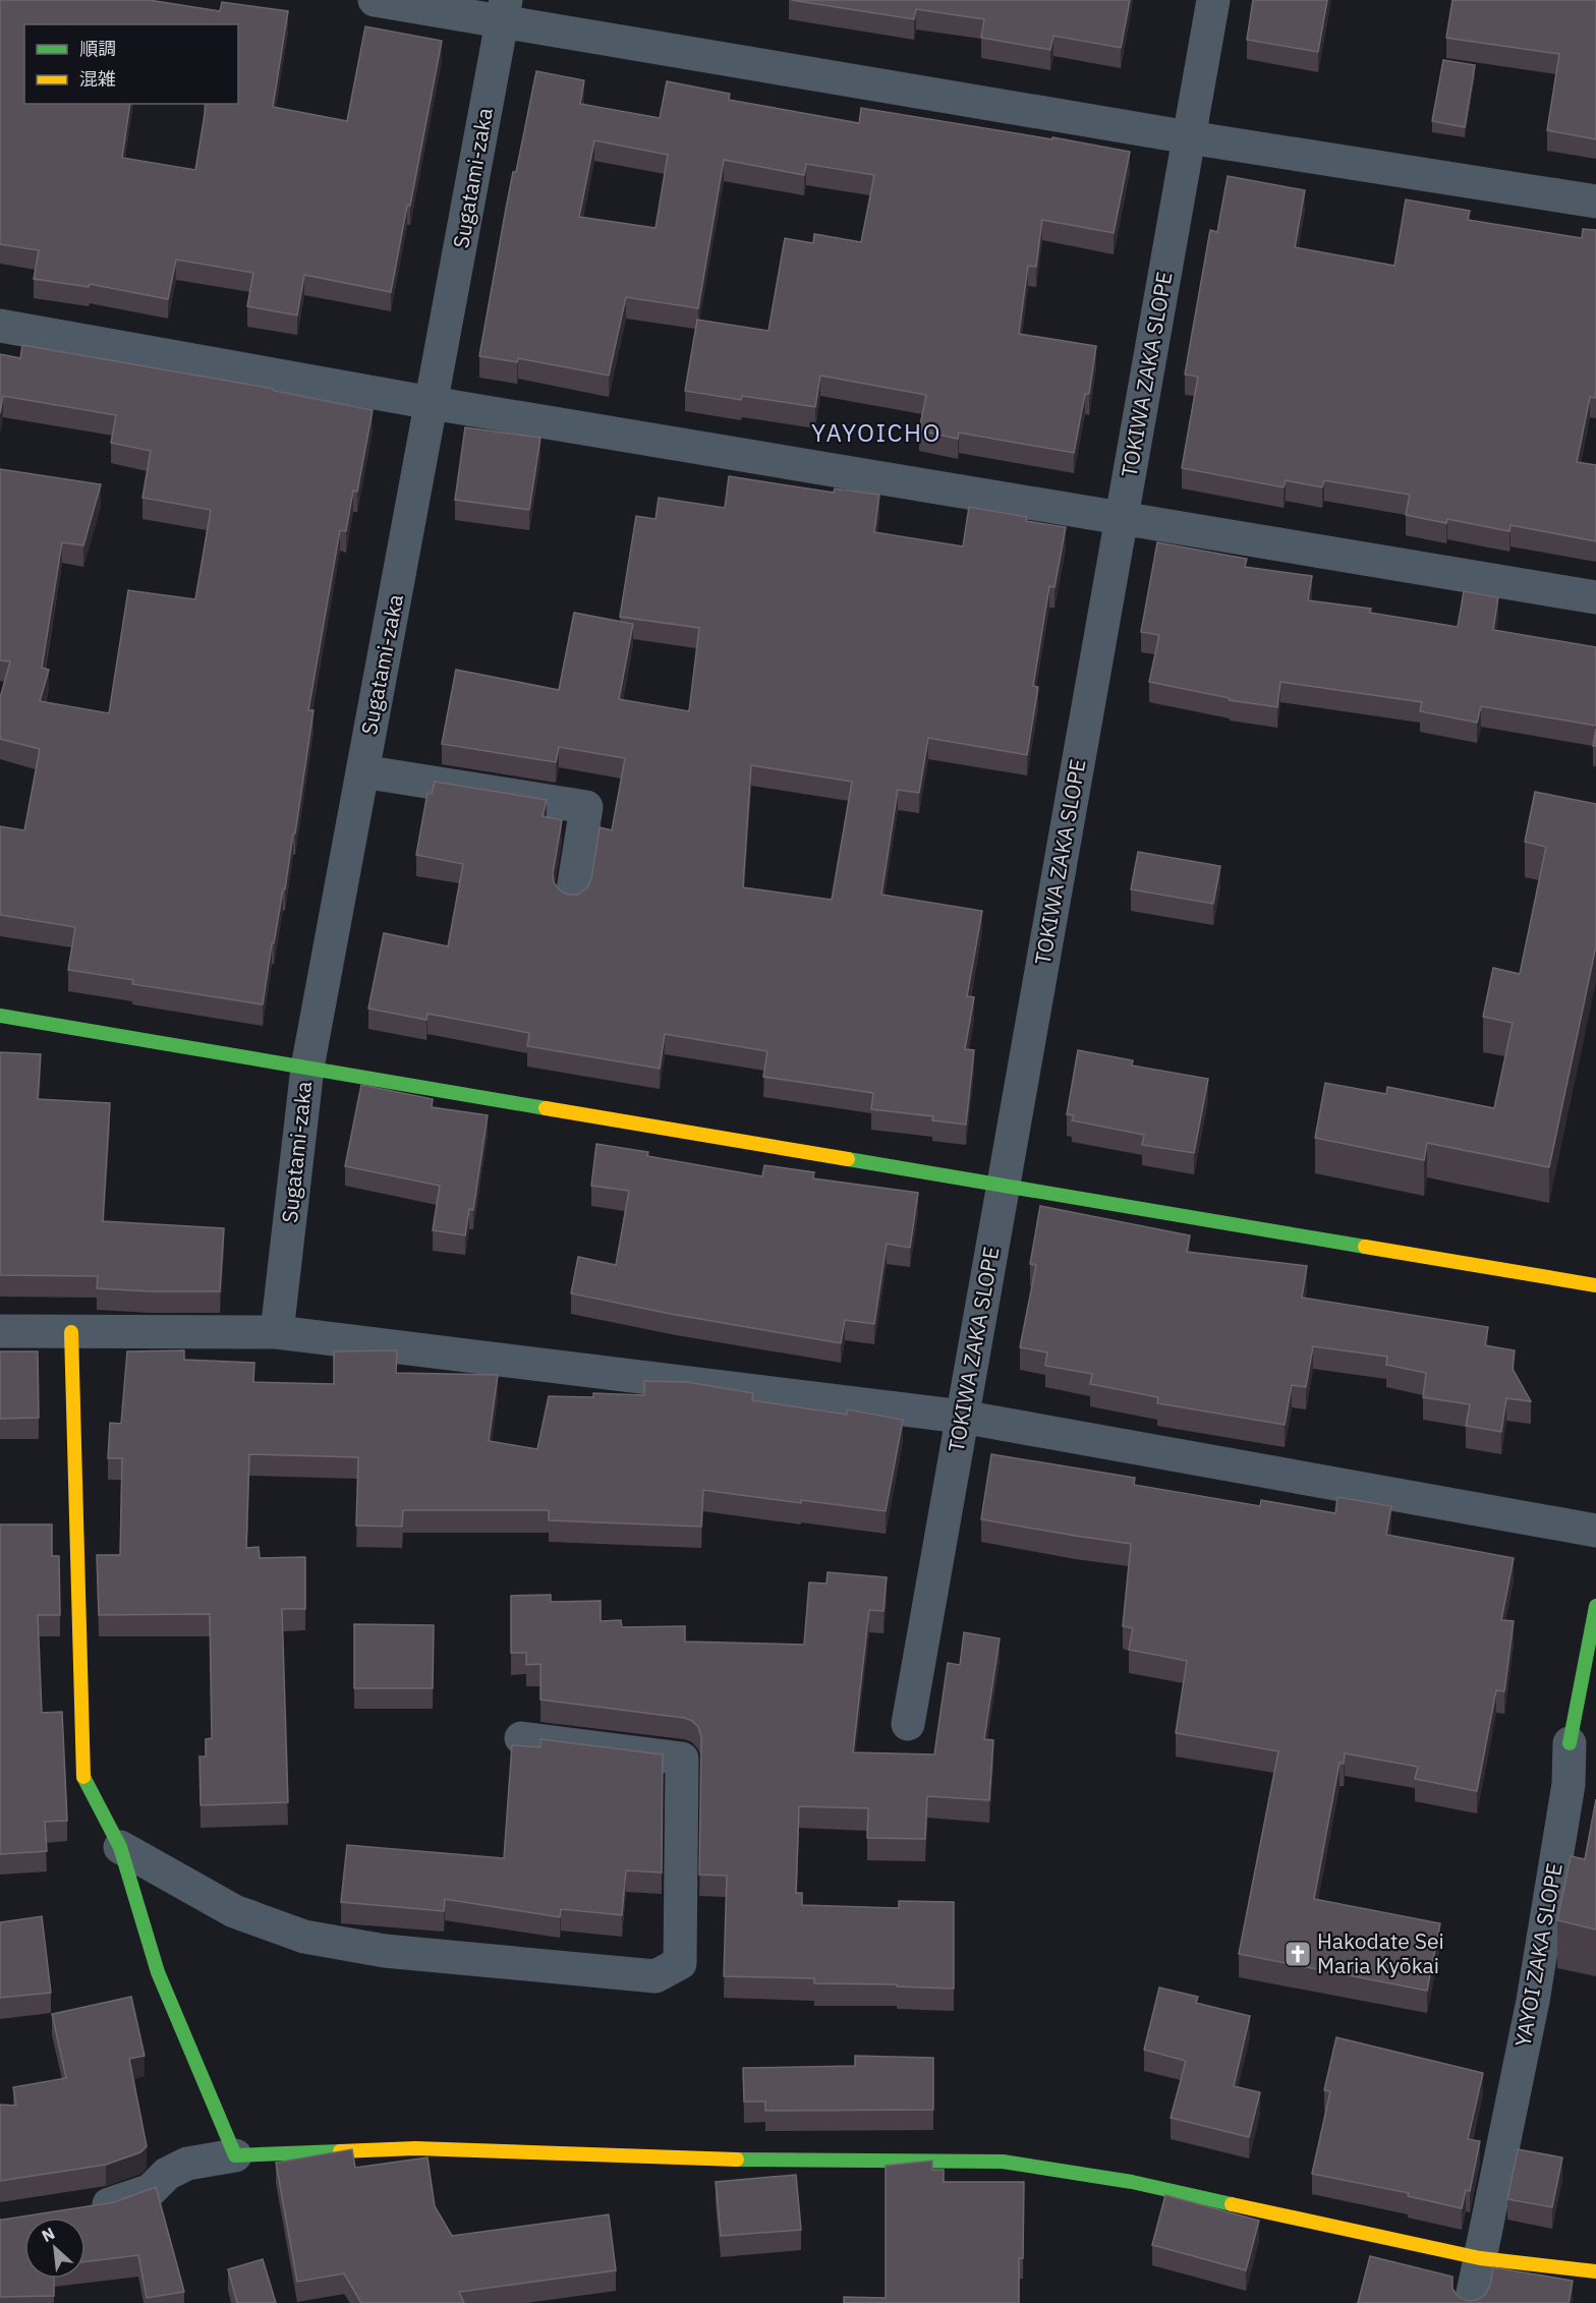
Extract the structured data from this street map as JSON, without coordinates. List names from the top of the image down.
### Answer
{
  "streets": {
    "street": ["Sugatami-zaka", "TOKIWA ZAKA SLOPE", "YAYOI ZAKA SLOPE"]
  },
  "districts": ["YAYOICHO"],
  "places": {
    "church": ["Hakodate Sei Maria Kyōkai"]
  },
  "legend": ["順調", "混雑"],
  "north": "top left"
}
